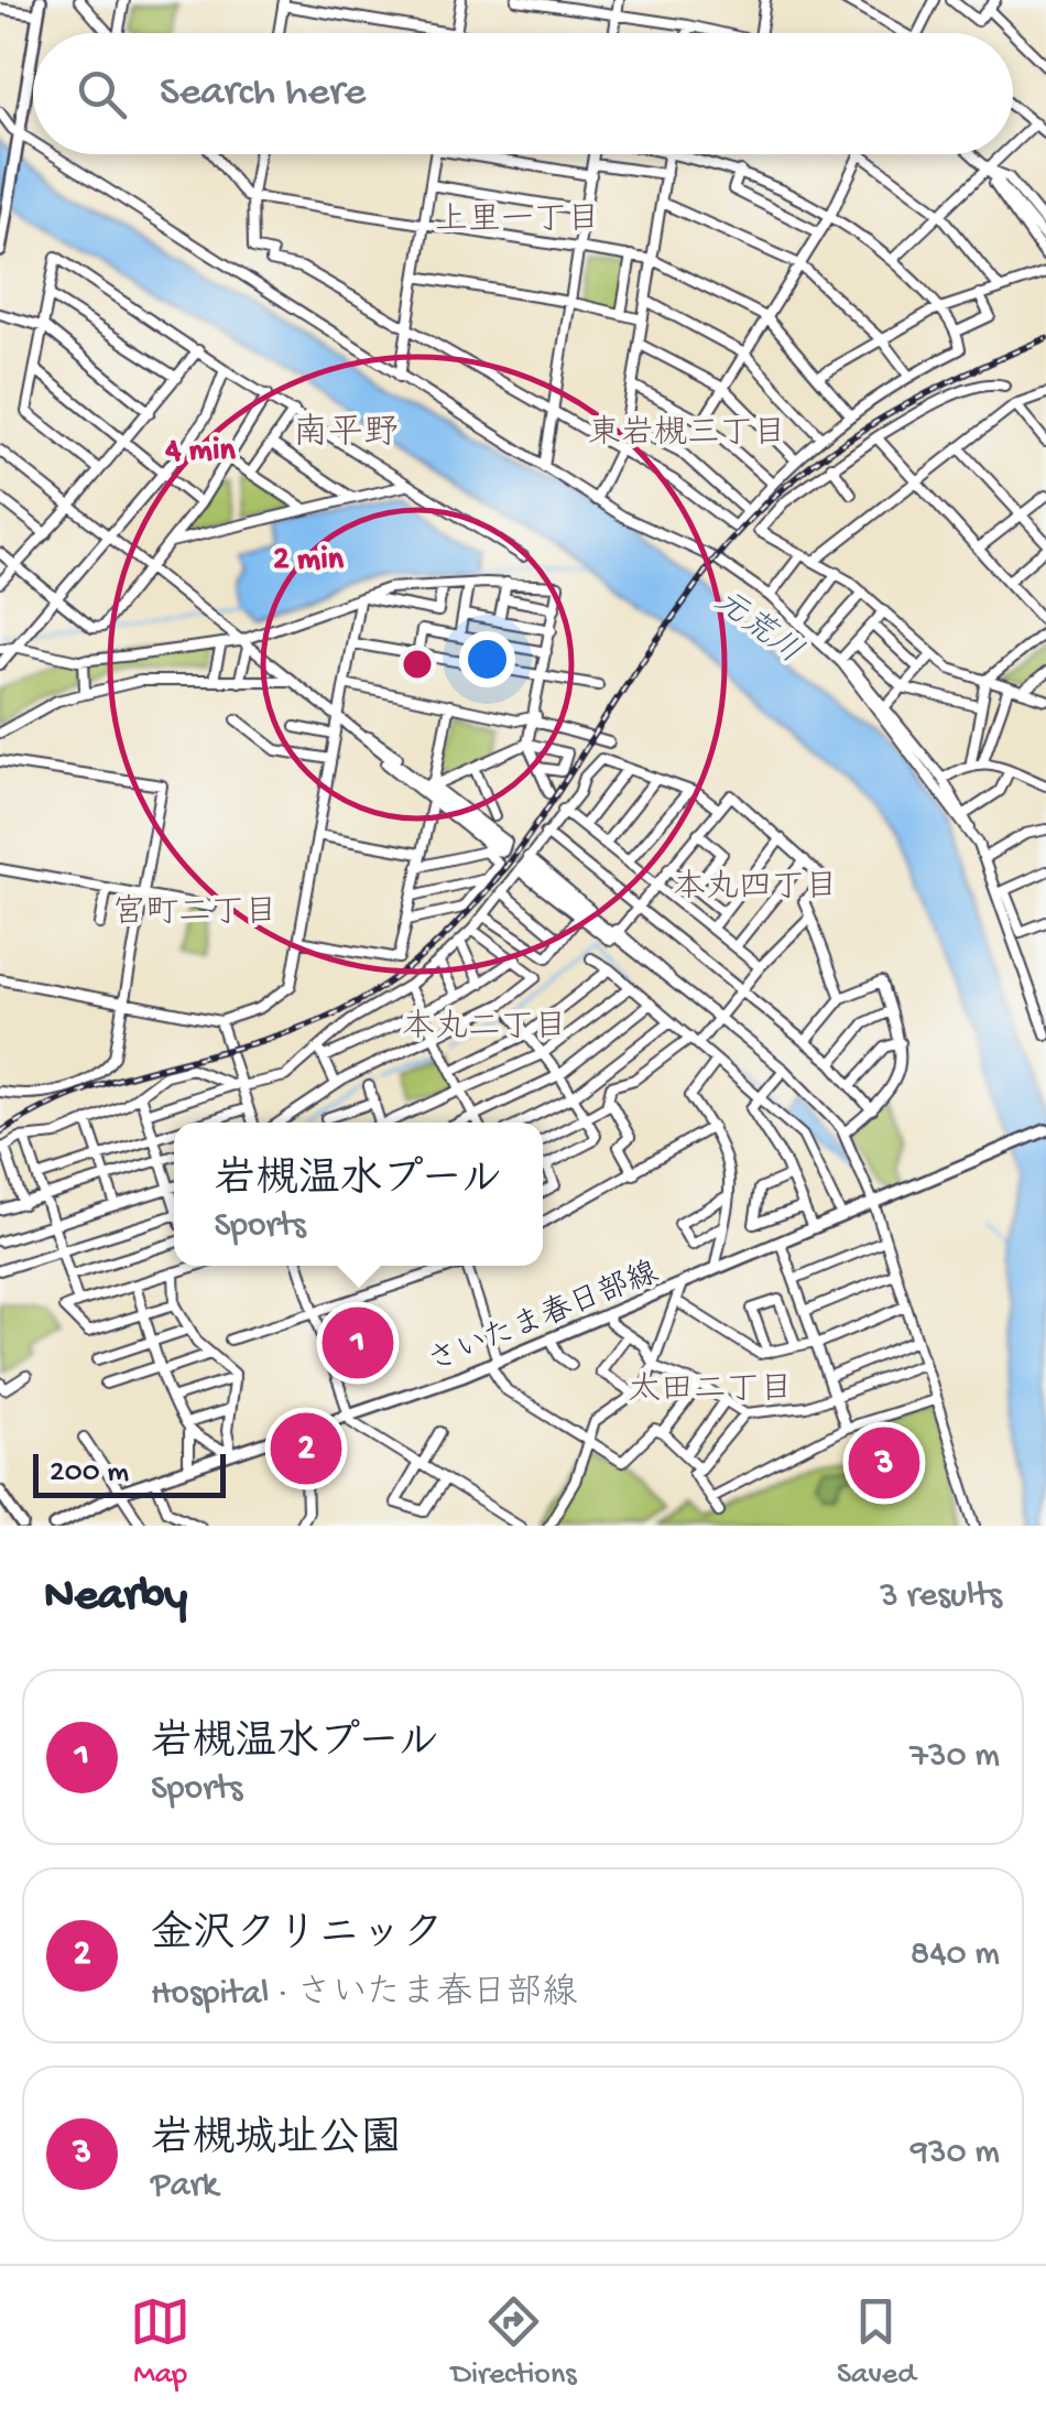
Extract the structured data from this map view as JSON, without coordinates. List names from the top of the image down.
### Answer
{
  "streets": {
    "main road": ["さいたま春日部線"]
  },
  "districts": [
    "上里一丁目",
    "南平野",
    "東岩槻三丁目",
    "本丸四丁目",
    "宮町二丁目",
    "本丸二丁目",
    "太田二丁目"
  ],
  "water": ["元荒川"],
  "scale_bar": "200 m",
  "page": {
    "search": "Search here",
    "popup": ["岩槻温水プール", "Sports"],
    "pins": ["1", "2", "3"],
    "scale": "200 m",
    "heading": ["Nearby", "3 results"],
    "list": [
      {
        "mark": "1",
        "name": "岩槻温水プール",
        "note": "Sports",
        "value": "730 m"
      },
      {
        "mark": "2",
        "name": "金沢クリニック",
        "note": "Hospital · さいたま春日部線",
        "value": "840 m"
      },
      {
        "mark": "3",
        "name": "岩槻城址公園",
        "note": "Park",
        "value": "930 m"
      }
    ],
    "nav": ["Map", "Directions", "Saved"]
  },
  "rings": ["4 min", "2 min"]
}
